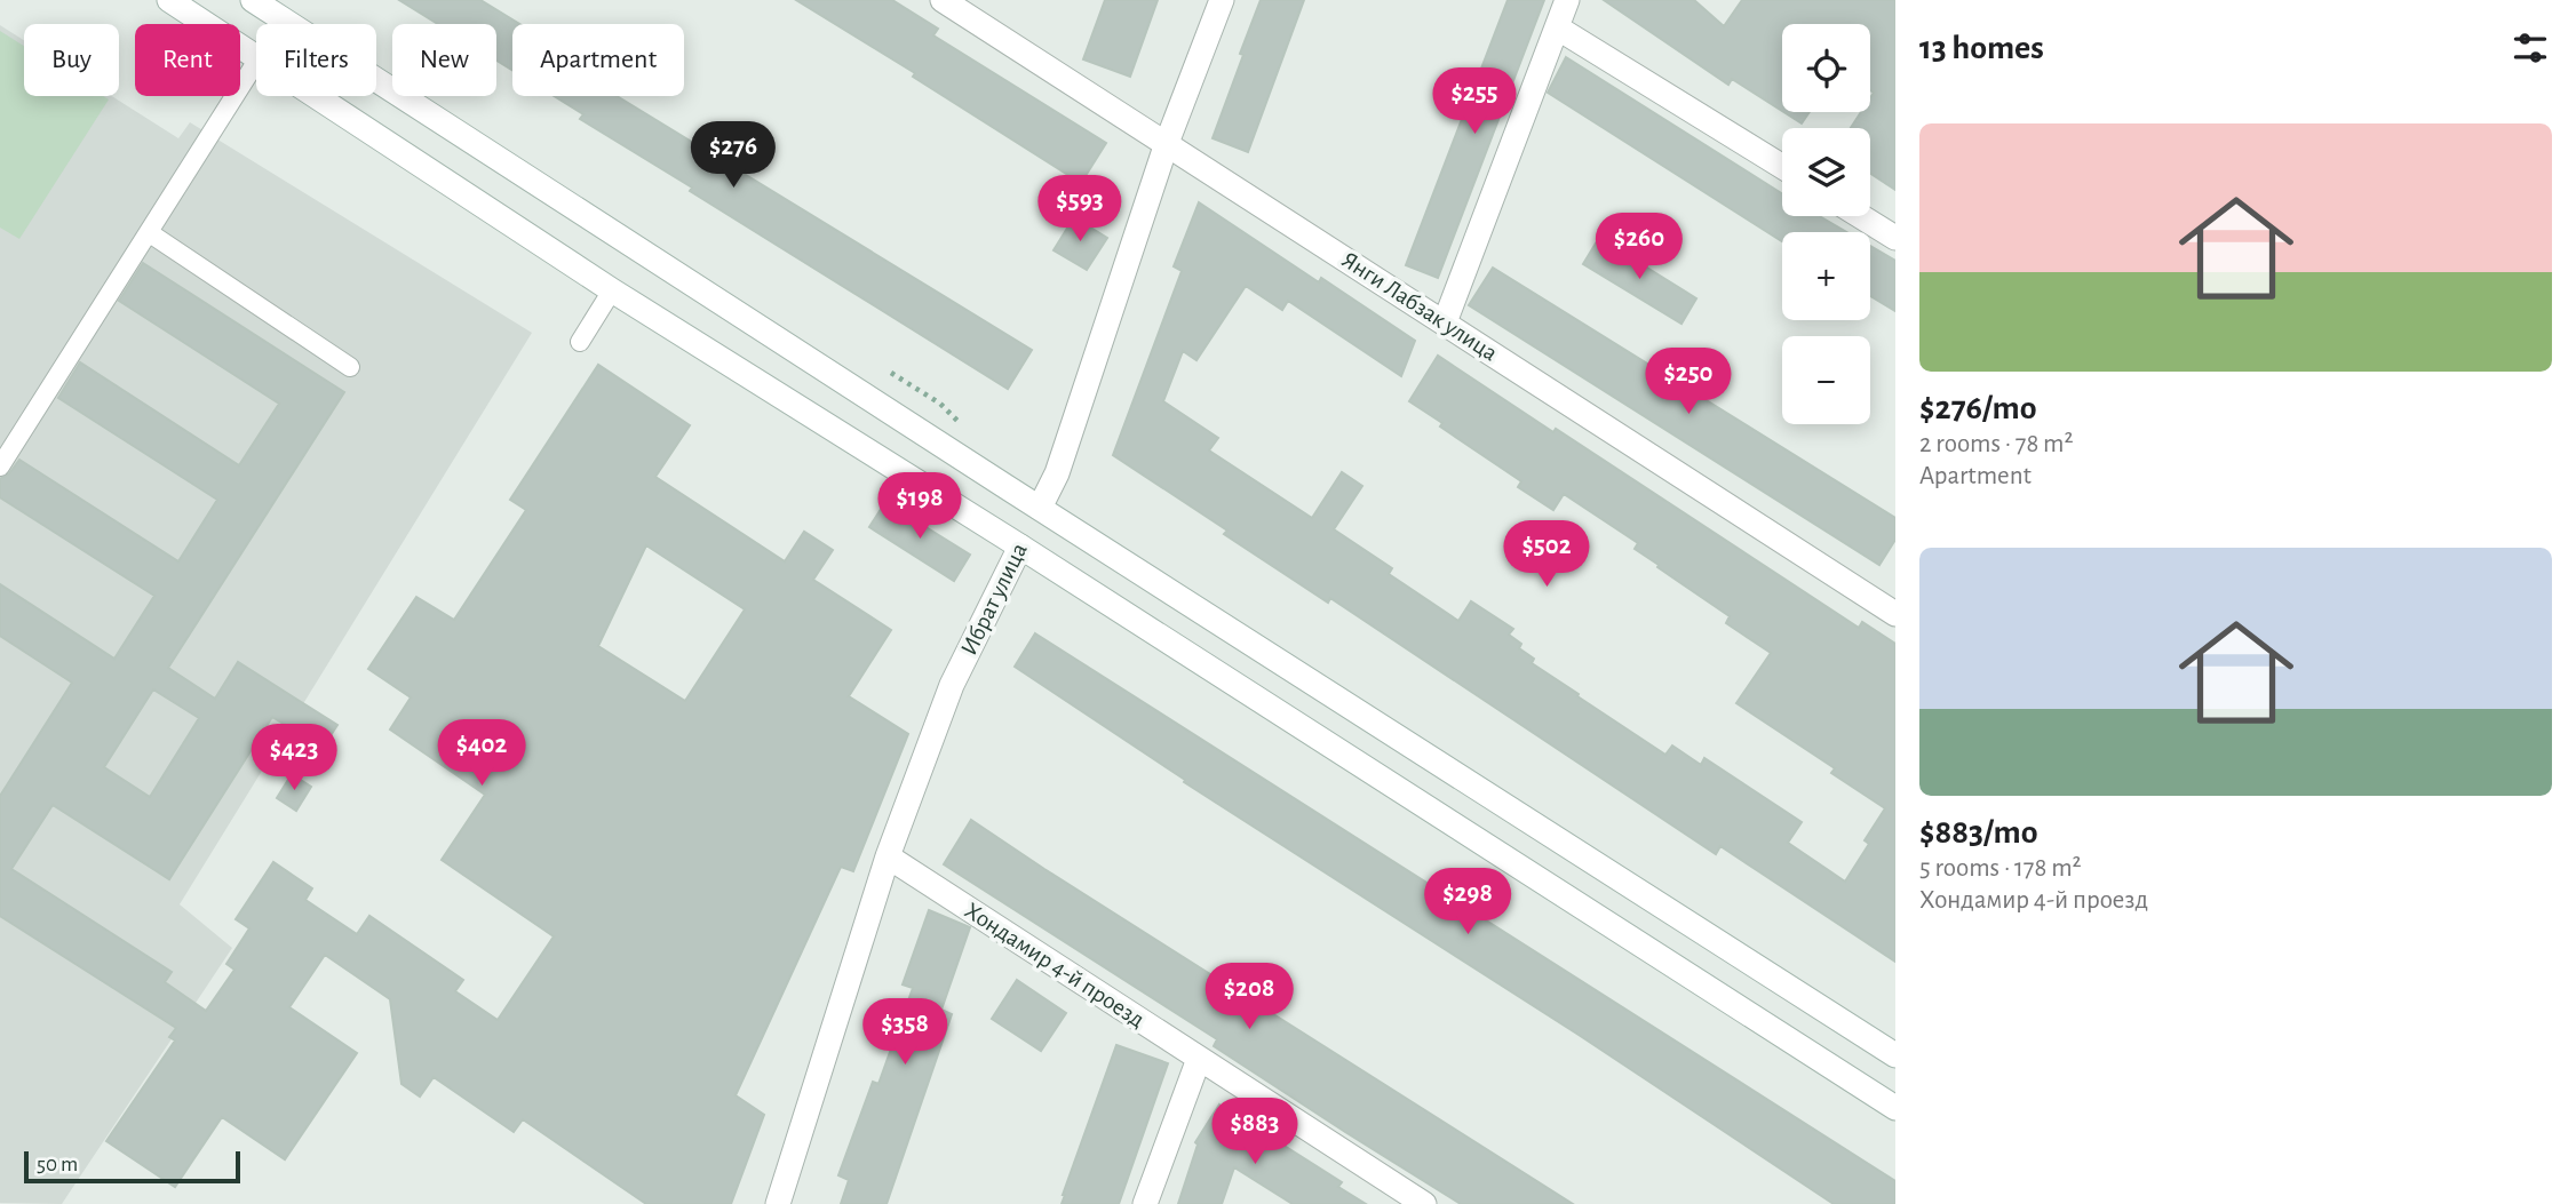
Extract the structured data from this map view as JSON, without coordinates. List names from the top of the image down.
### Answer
{
  "streets": {
    "main road": ["Янги Лабзак улица", "Ибрат улица", "Хондамир 4-й проезд"]
  },
  "crossings": [
    ["Янги Лабзак улица", "Ибрат улица"],
    ["Ибрат улица", "Хондамир 4-й проезд"]
  ],
  "scale_bar": "50 m",
  "page": {
    "heading": "13 homes",
    "map_buttons": ["+", "−"],
    "chip": [
      "Buy",
      "Rent",
      "Filters",
      "New",
      "Apartment"
    ],
    "price": [
      "$255",
      "$276",
      "$593",
      "$260",
      "$250",
      "$198",
      "$502",
      "$402",
      "$423",
      "$298",
      "$208",
      "$358",
      "$883"
    ],
    "list": [
      {
        "name": "$276/mo",
        "note": "2 rooms · 78 m² · Apartment"
      },
      {
        "name": "$883/mo",
        "note": "5 rooms · 178 m² · Хондамир 4-й проезд"
      }
    ],
    "scale": "50 m"
  }
}
